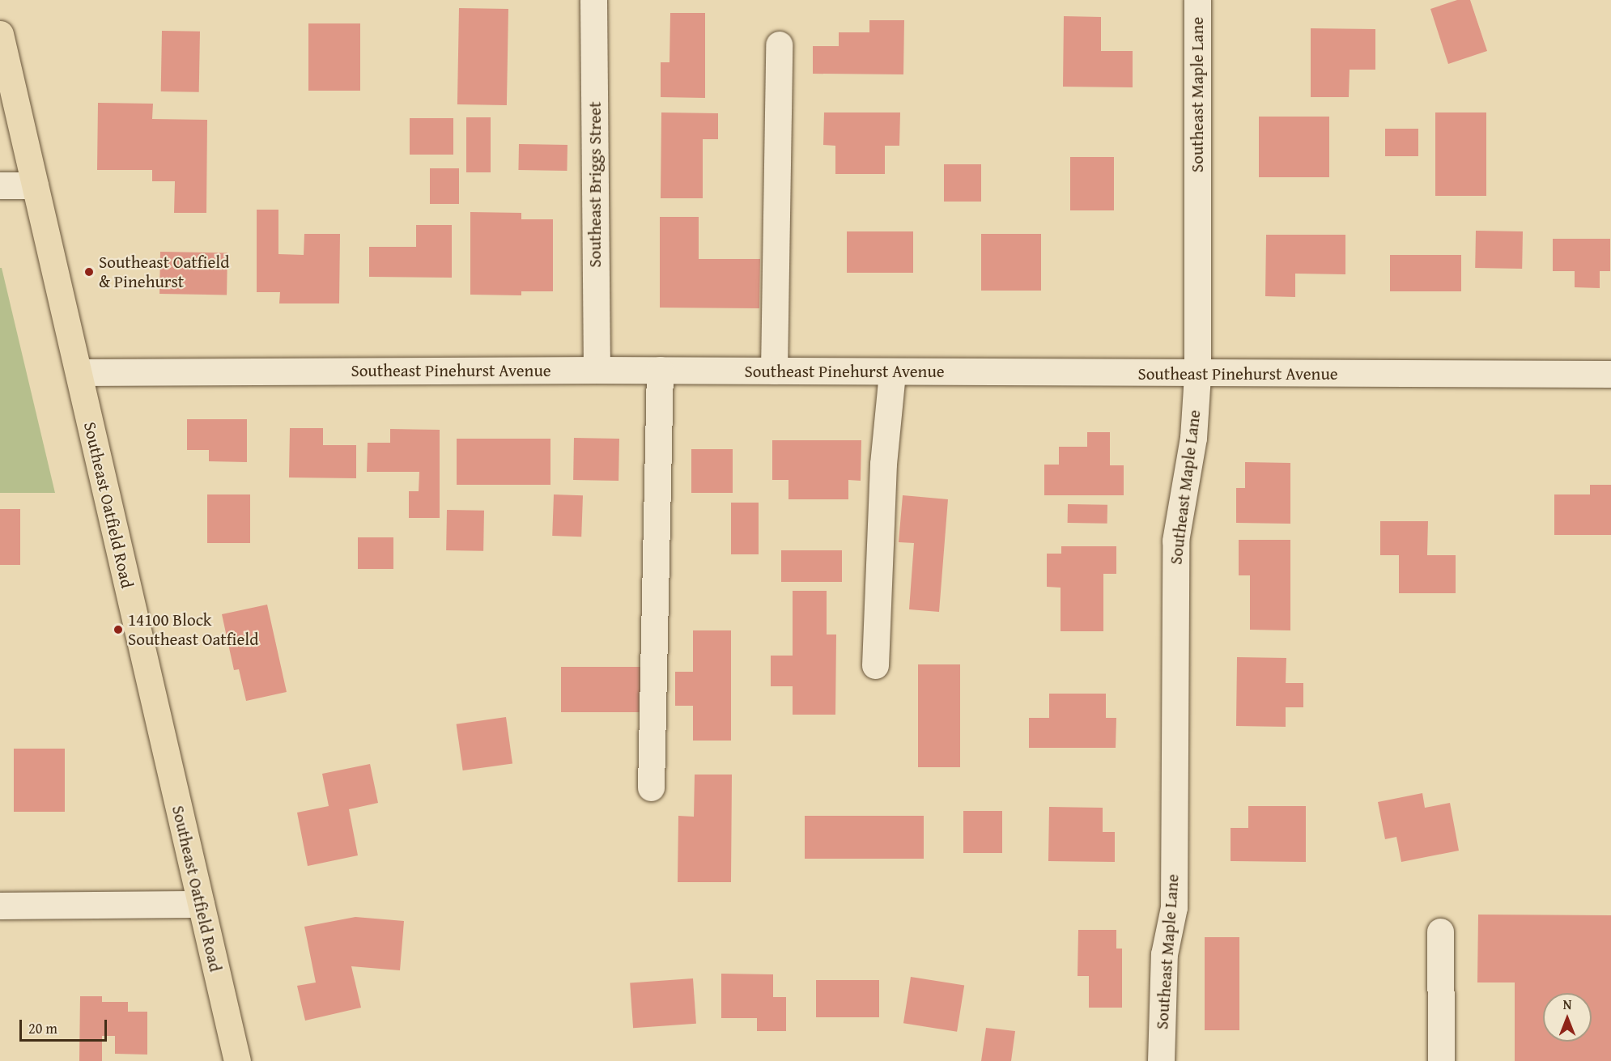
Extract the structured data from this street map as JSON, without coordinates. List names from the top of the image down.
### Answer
{
  "streets": {
    "main road": ["Southeast Oatfield Road"],
    "street": ["Southeast Maple Lane", "Southeast Briggs Street", "Southeast Pinehurst Avenue"]
  },
  "crossings": [
    ["Southeast Maple Lane", "Southeast Pinehurst Avenue"],
    ["Southeast Briggs Street", "Southeast Pinehurst Avenue"],
    ["Southeast Pinehurst Avenue", "Southeast Oatfield Road"]
  ],
  "places": ["Southeast Oatfield & Pinehurst", "14100 Block Southeast Oatfield"],
  "scale_bar": "20 m",
  "north": "top"
}
